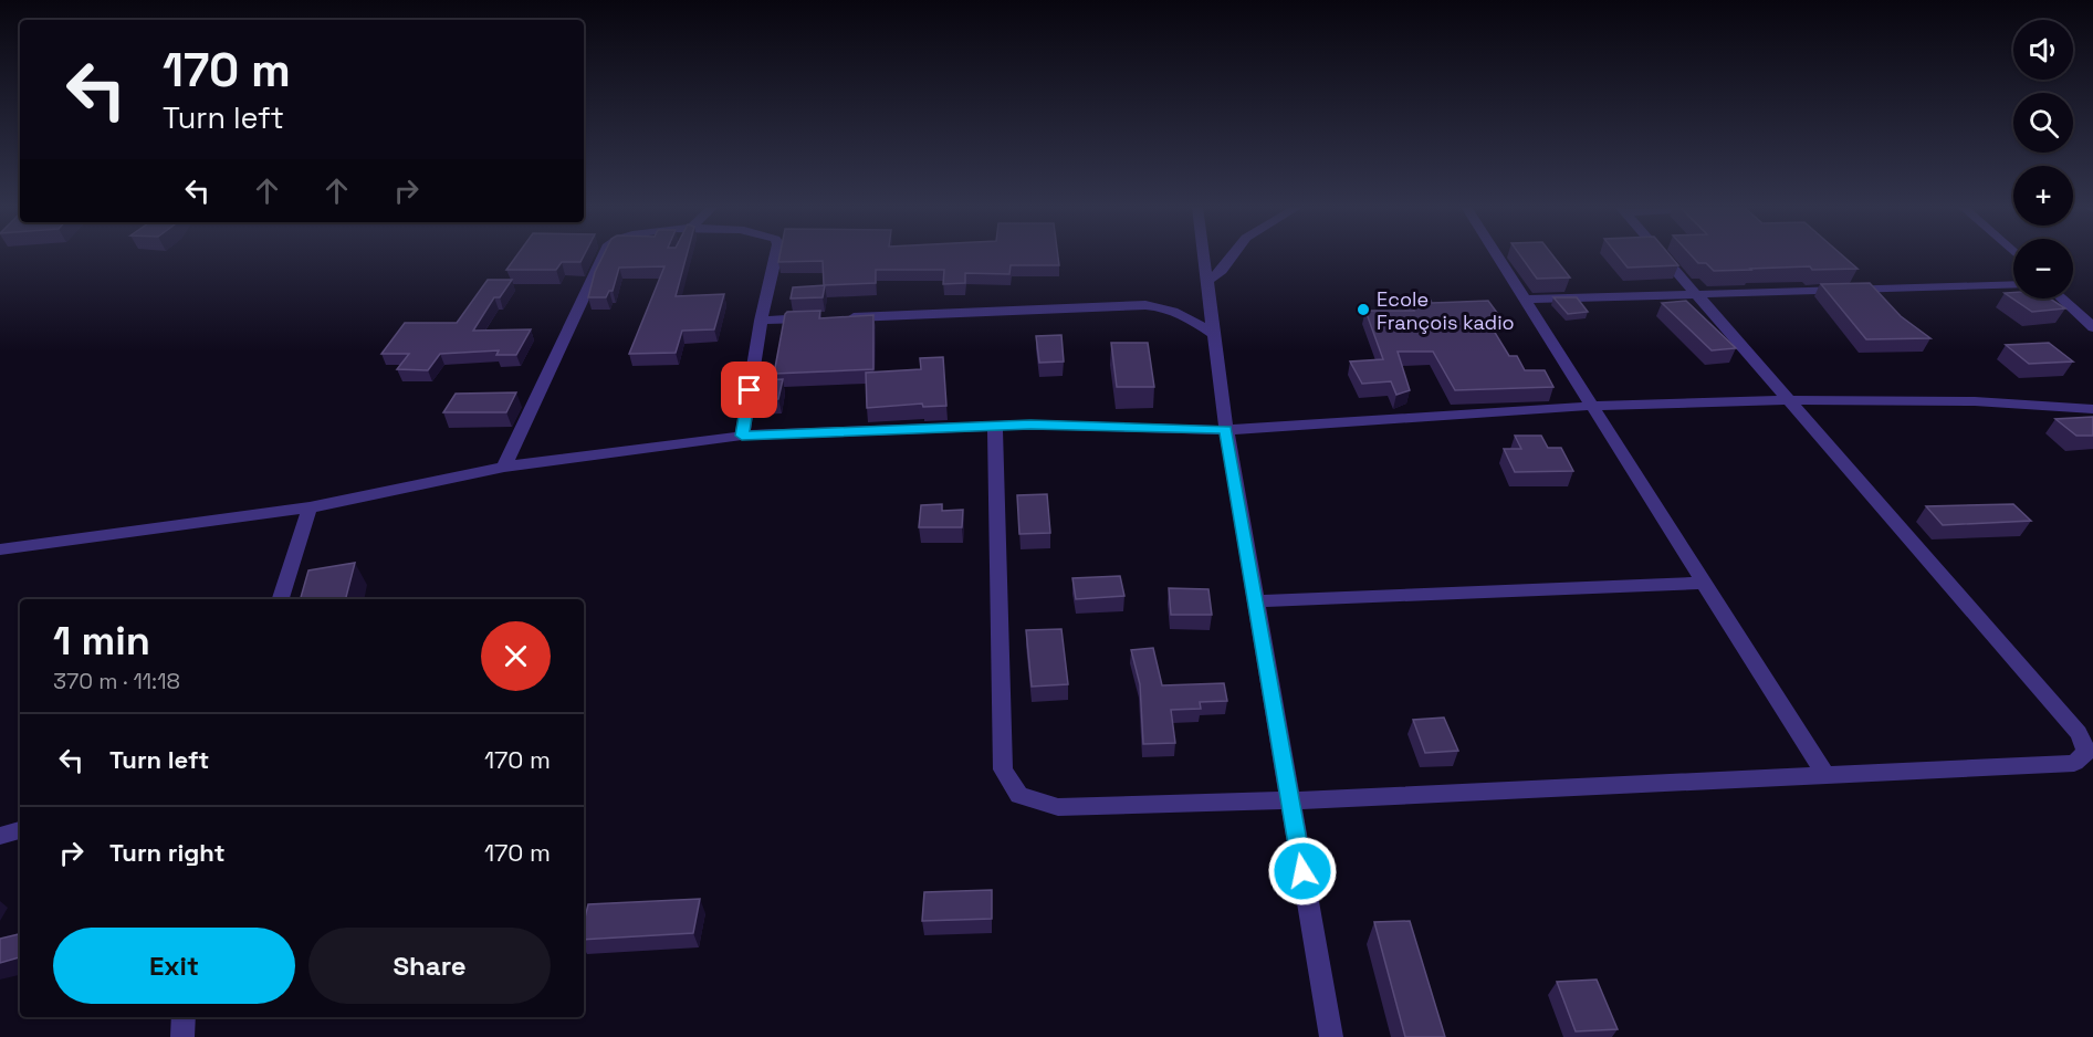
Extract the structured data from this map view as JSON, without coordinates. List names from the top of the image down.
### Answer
{
  "places": ["Ecole François kadio"],
  "page": {
    "map_buttons": ["+", "−"],
    "turn": ["170 m", "Turn left"],
    "heading": ["1 min", "370 m · 11:18"],
    "list": [
      {
        "name": "Turn left",
        "value": "170 m"
      },
      {
        "name": "Turn right",
        "value": "170 m"
      }
    ],
    "buttons": ["Exit", "Share"]
  }
}
